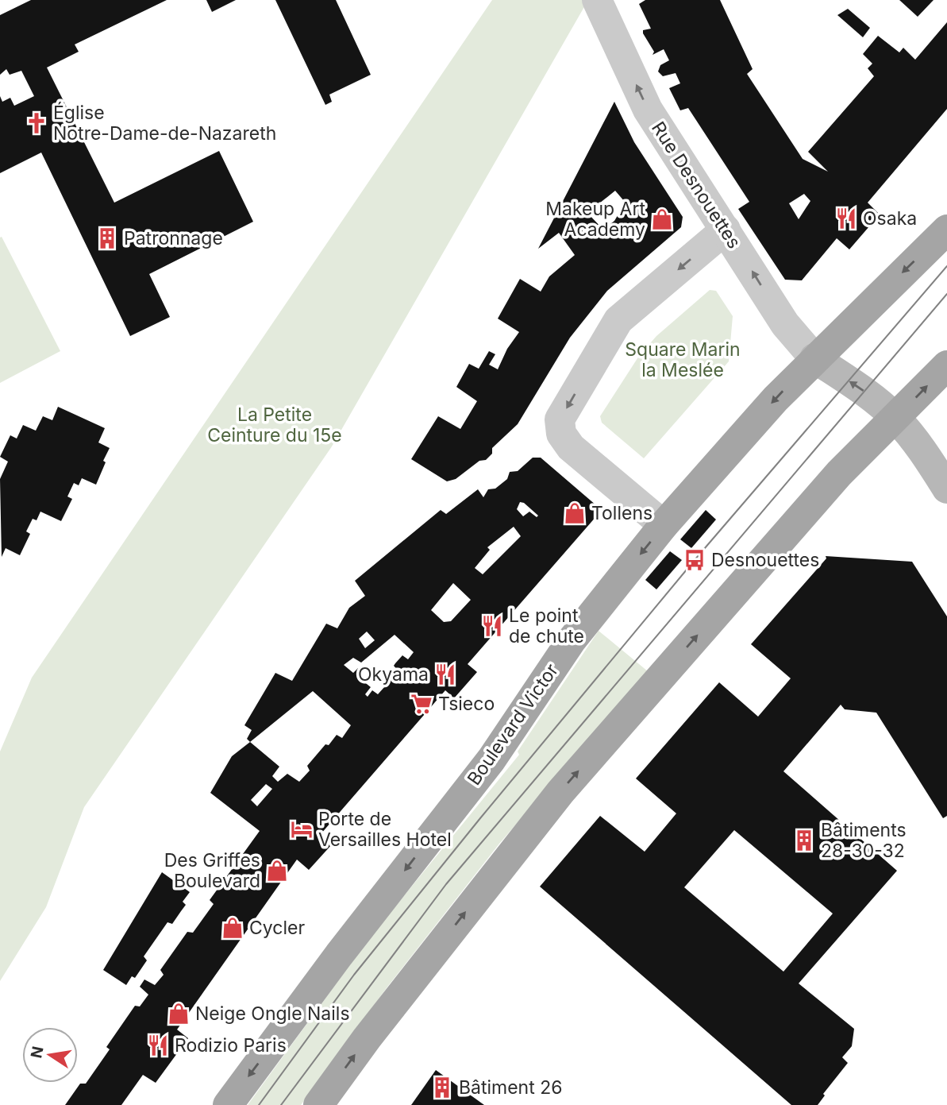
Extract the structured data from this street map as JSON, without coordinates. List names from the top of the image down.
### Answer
{
  "streets": {
    "main road": ["Boulevard Victor"],
    "street": ["Rue Desnouettes"]
  },
  "crossings": [
    ["Rue Desnouettes", "Boulevard Victor"]
  ],
  "one_way": ["Rue Desnouettes"],
  "parks": ["Square Marin la Meslée", "La Petite Ceinture du 15e"],
  "places": {
    "church": ["Église Notre-Dame-de-Nazareth"],
    "restaurant": [
      "Osaka",
      "Le point de chute",
      "Okyama",
      "Rodizio Paris"
    ],
    "shop": [
      "Makeup Art Academy",
      "Tollens",
      "Des Griffes Boulevard",
      "Cycler",
      "Neige Ongle Nails"
    ],
    "building": ["Patronnage", "Bâtiments 28-30-32", "Bâtiment 26"],
    "bus stop": ["Desnouettes"],
    "supermarket": ["Tsieco"],
    "hotel": ["Porte de Versailles Hotel"]
  },
  "north": "left"
}
